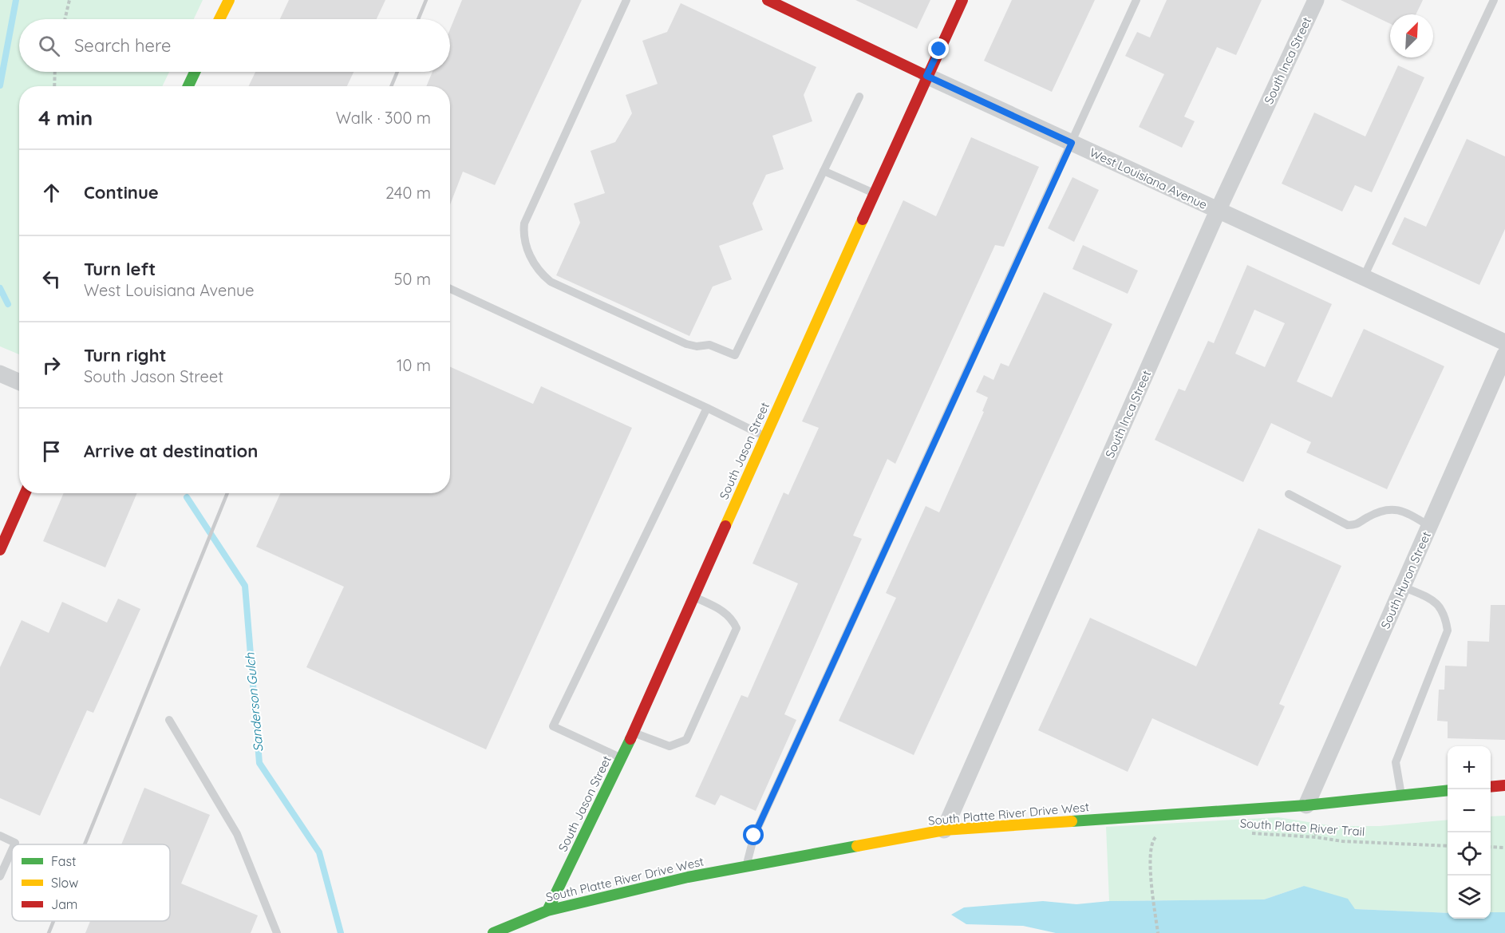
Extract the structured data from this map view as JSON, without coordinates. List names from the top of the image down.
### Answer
{
  "streets": {
    "street": [
      "South Inca Street",
      "West Louisiana Avenue",
      "South Jason Street",
      "South Huron Street",
      "South Platte River Drive West"
    ],
    "path": ["South Platte River Trail"]
  },
  "crossings": [
    ["South Inca Street", "West Louisiana Avenue"],
    ["South Inca Street", "South Platte River Drive West"],
    ["West Louisiana Avenue", "South Jason Street"],
    ["South Jason Street", "South Platte River Drive West"],
    ["South Huron Street", "South Platte River Drive West"]
  ],
  "water": ["Sanderson Gulch"],
  "legend": ["Fast", "Slow", "Jam"],
  "north": "top right",
  "page": {
    "search": "Search here",
    "heading": ["4 min", "Walk · 300 m"],
    "list": [
      ["Continue", "240 m"],
      ["Turn left", "West Louisiana Avenue", "50 m"],
      ["Turn right", "South Jason Street", "10 m"],
      "Arrive at destination"
    ],
    "map_buttons": ["+", "−"]
  }
}
